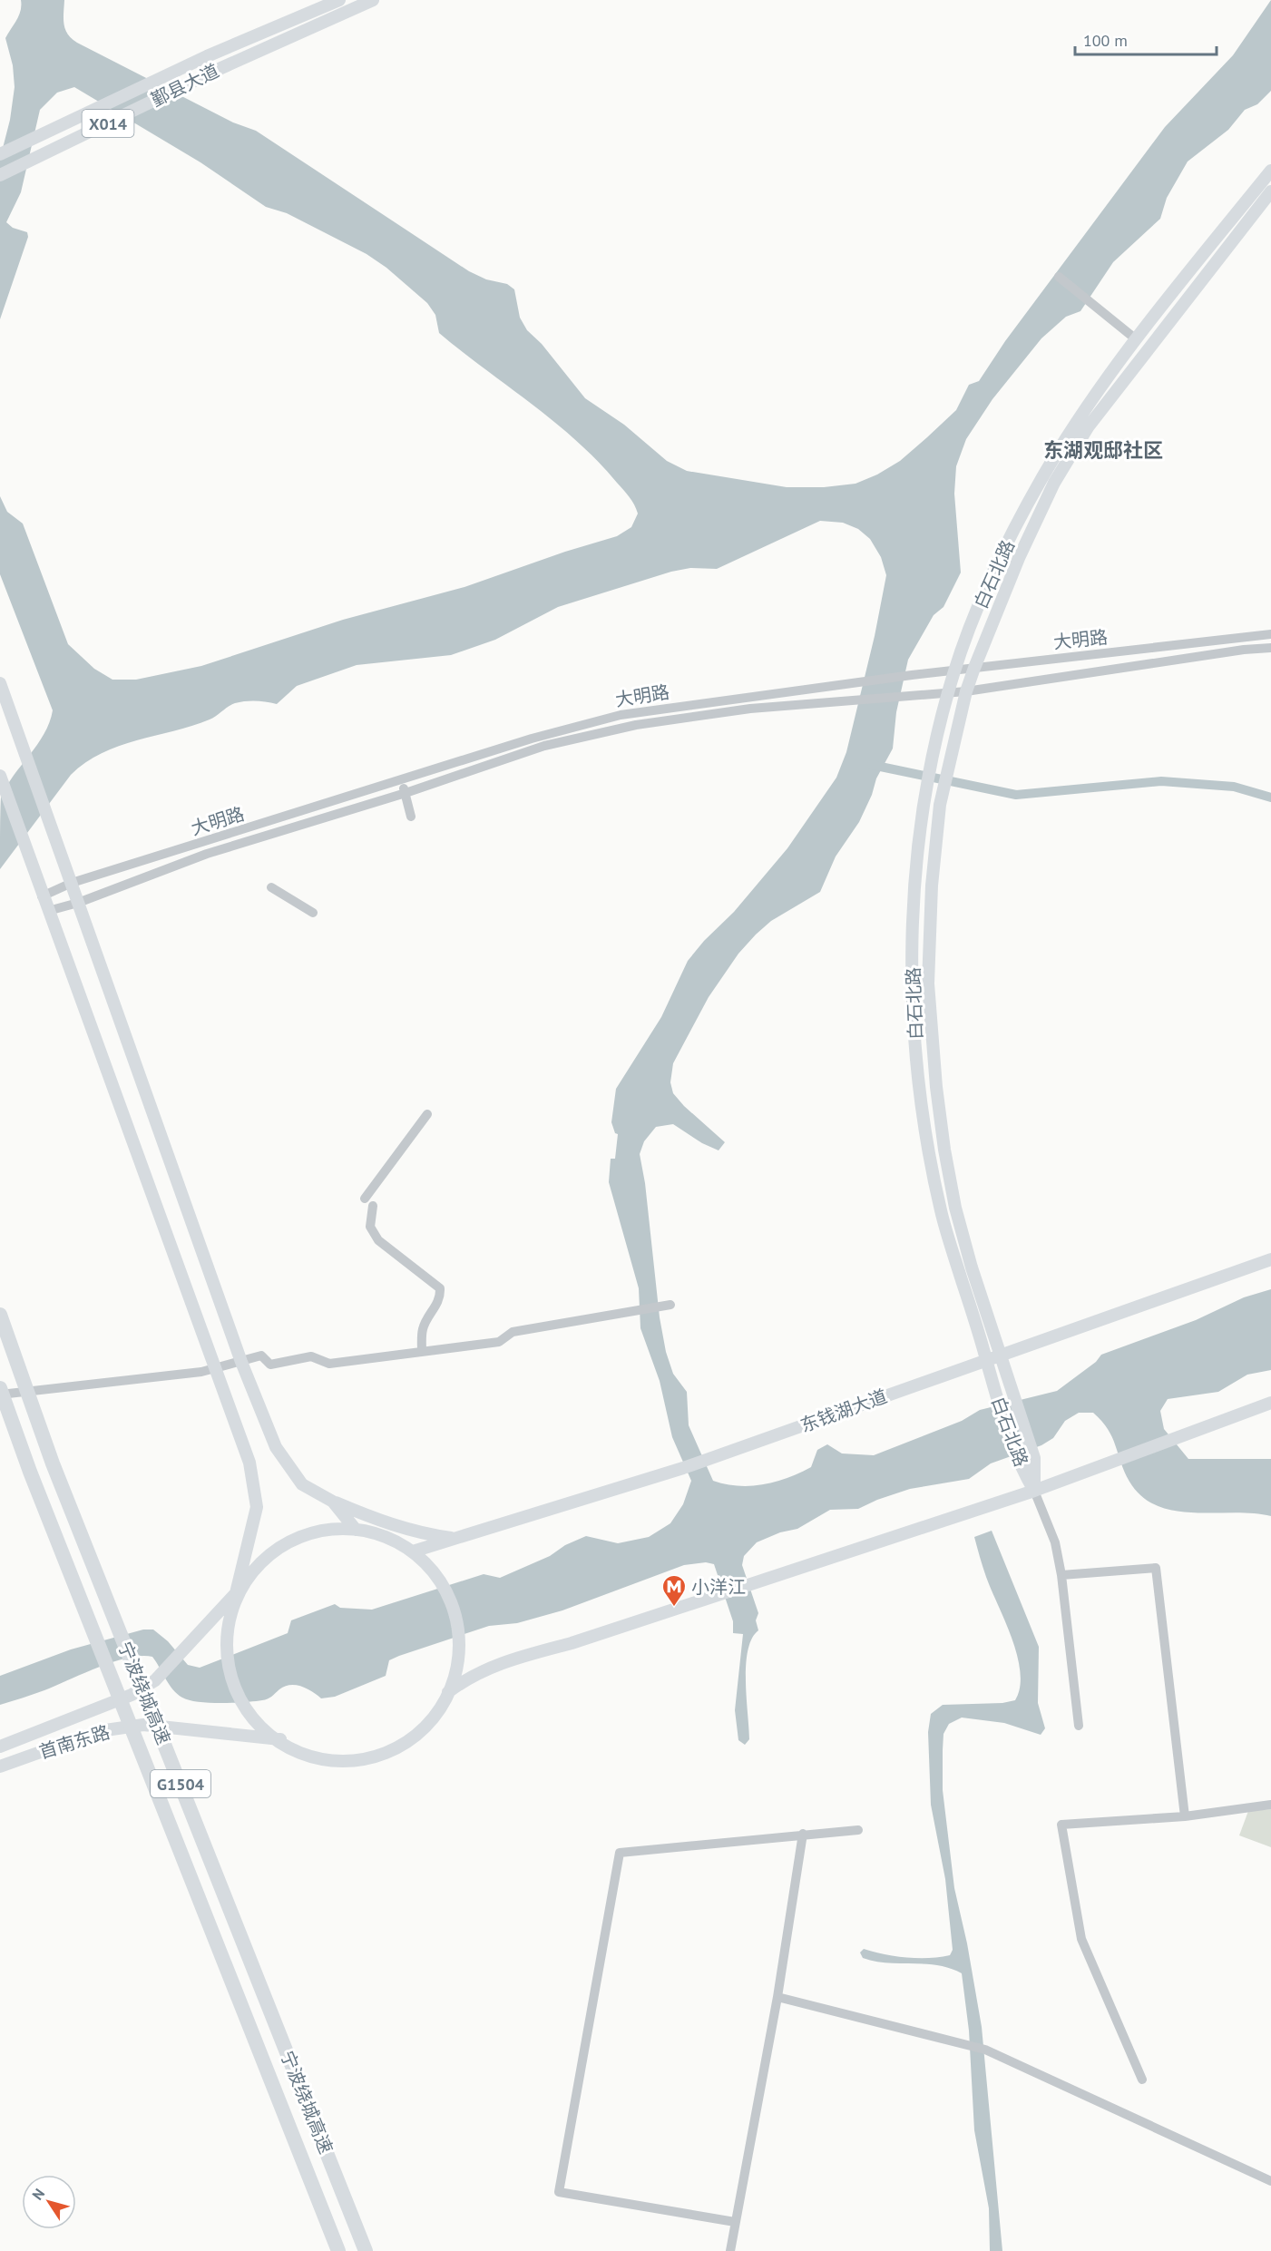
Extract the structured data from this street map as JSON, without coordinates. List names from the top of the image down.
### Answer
{
  "streets": {
    "highway": ["宁波绕城高速", "G1504"],
    "main road": [
      "鄞县大道",
      "X014",
      "白石北路",
      "东钱湖大道",
      "首南东路"
    ],
    "street": ["大明路"]
  },
  "crossings": [
    ["白石北路", "大明路"],
    ["白石北路", "东钱湖大道"],
    ["东钱湖大道", "首南东路"]
  ],
  "districts": ["东湖观邸社区"],
  "places": {
    "metro station": ["小洋江"]
  },
  "scale_bar": "100 m",
  "north": "top left"
}
